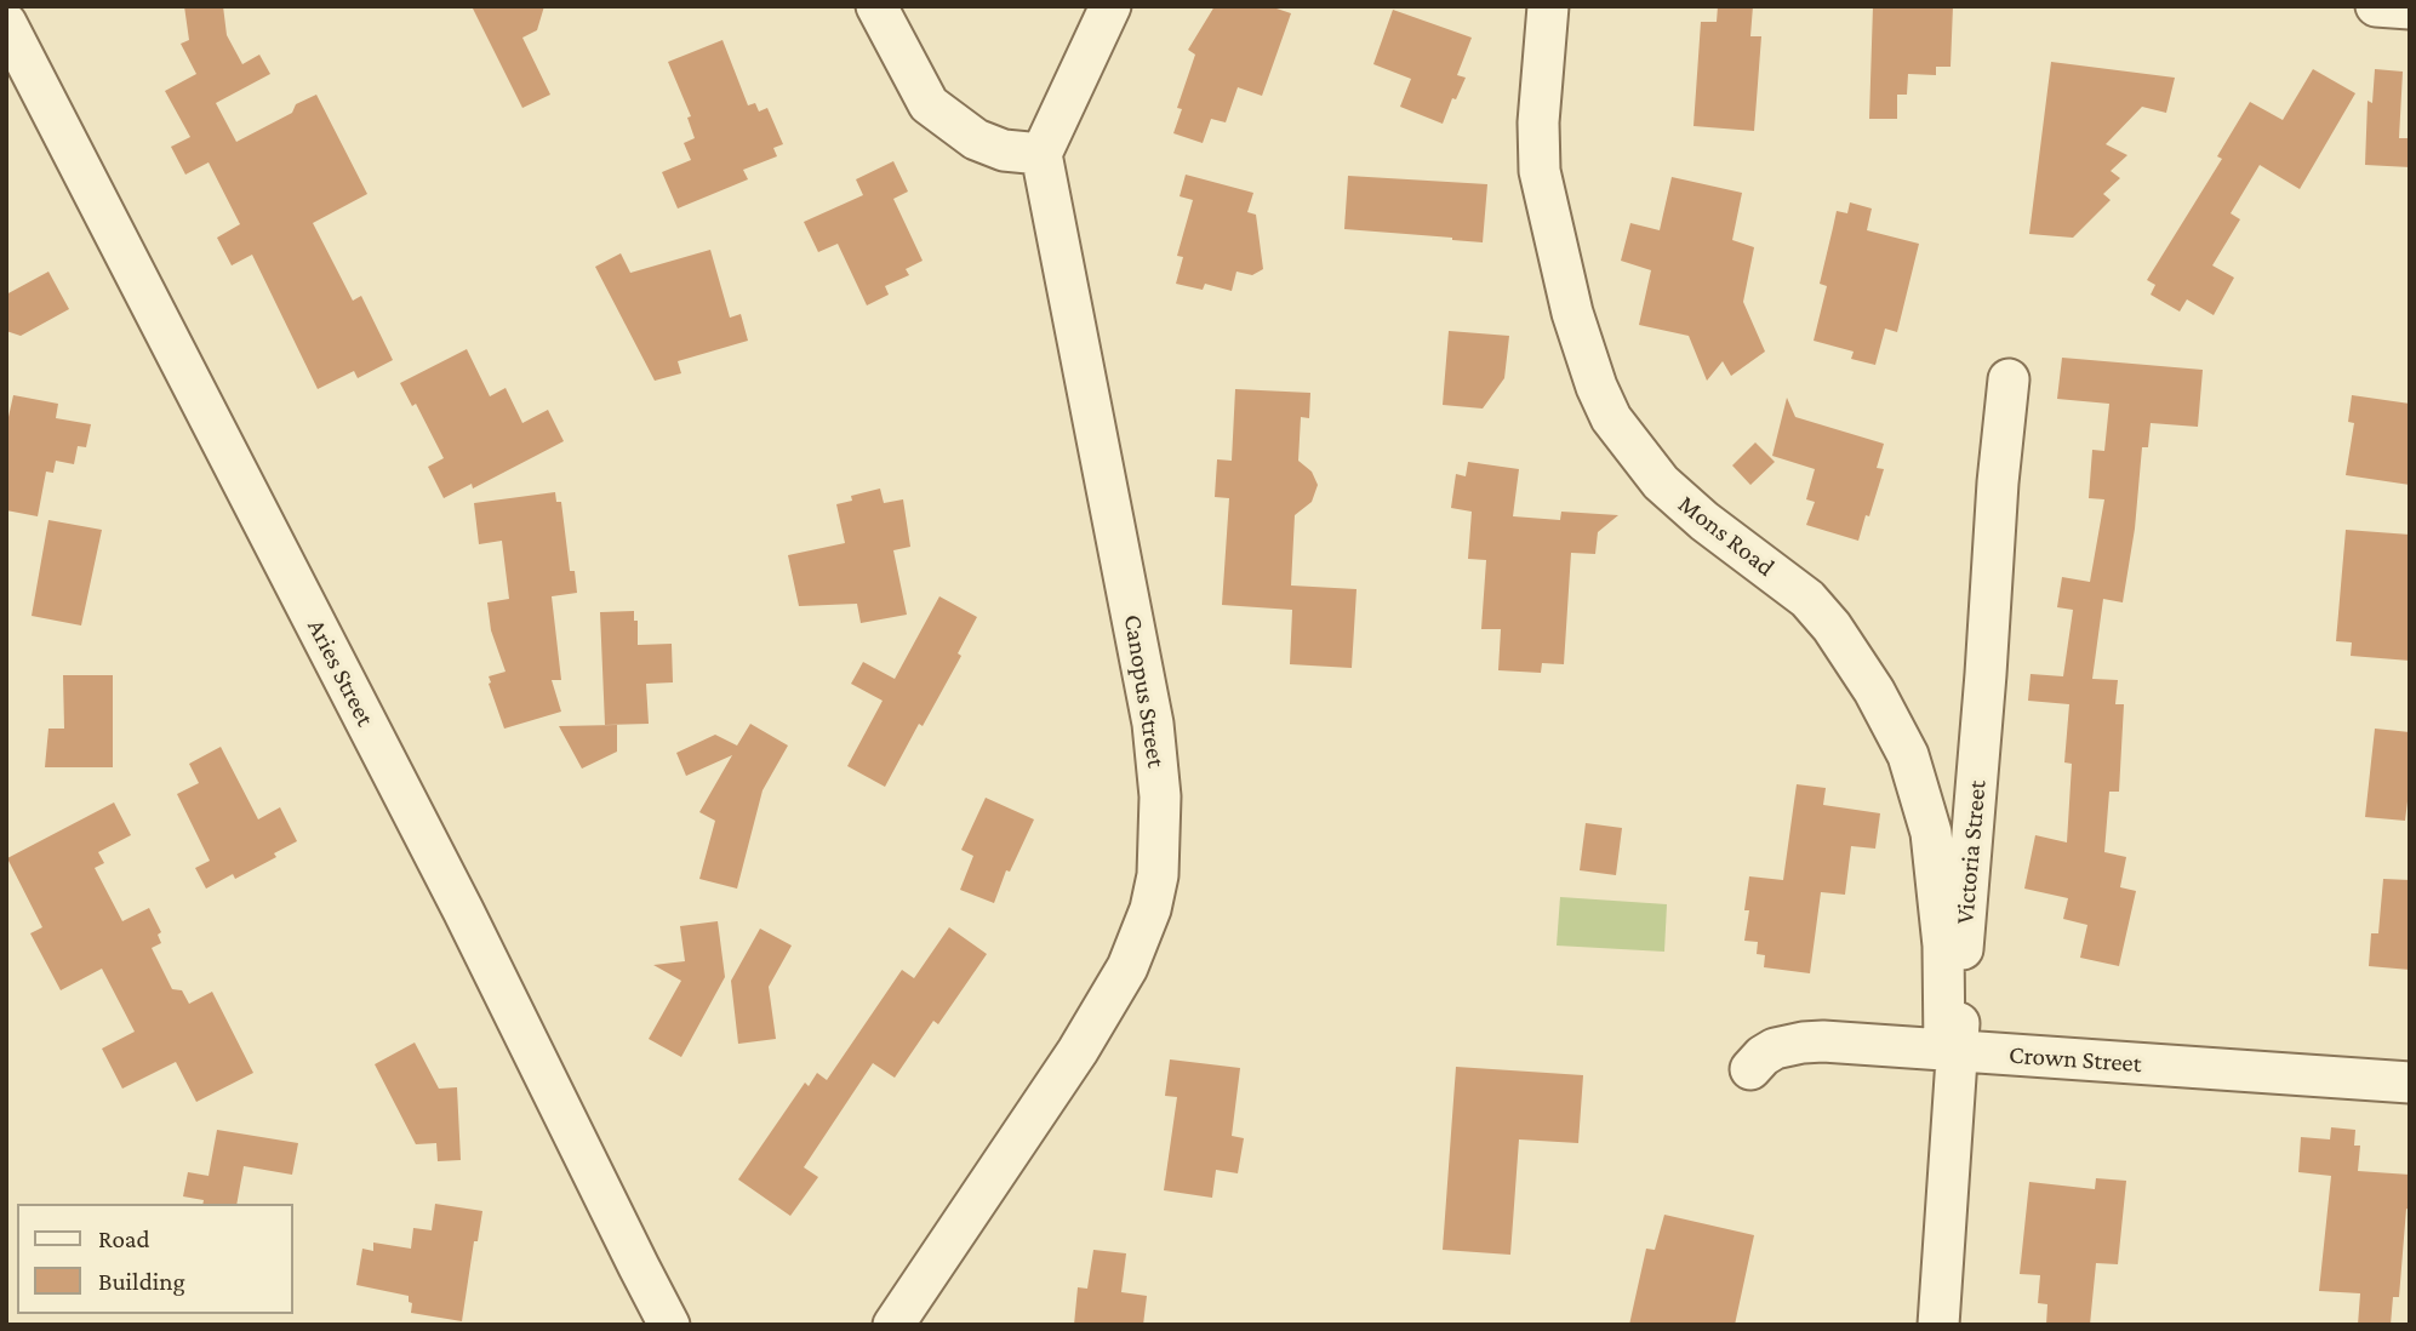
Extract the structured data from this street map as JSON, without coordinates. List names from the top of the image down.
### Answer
{
  "streets": {
    "street": [
      "Mons Road",
      "Aries Street",
      "Canopus Street",
      "Victoria Street",
      "Crown Street"
    ]
  },
  "crossings": [
    ["Mons Road", "Victoria Street"],
    ["Mons Road", "Crown Street"],
    ["Victoria Street", "Crown Street"]
  ],
  "legend": ["Road", "Building"]
}
